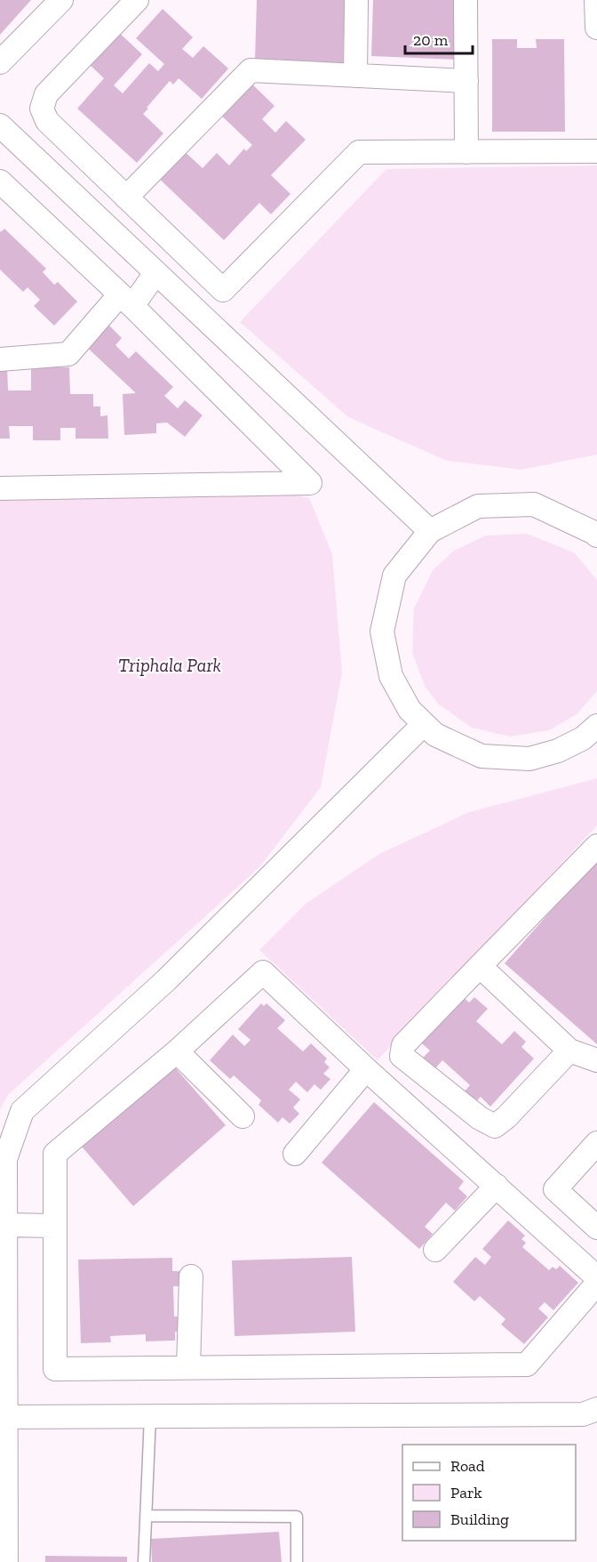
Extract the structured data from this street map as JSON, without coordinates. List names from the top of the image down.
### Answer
{
  "parks": ["Triphala Park"],
  "legend": ["Road", "Park", "Building"],
  "scale_bar": "20 m"
}
